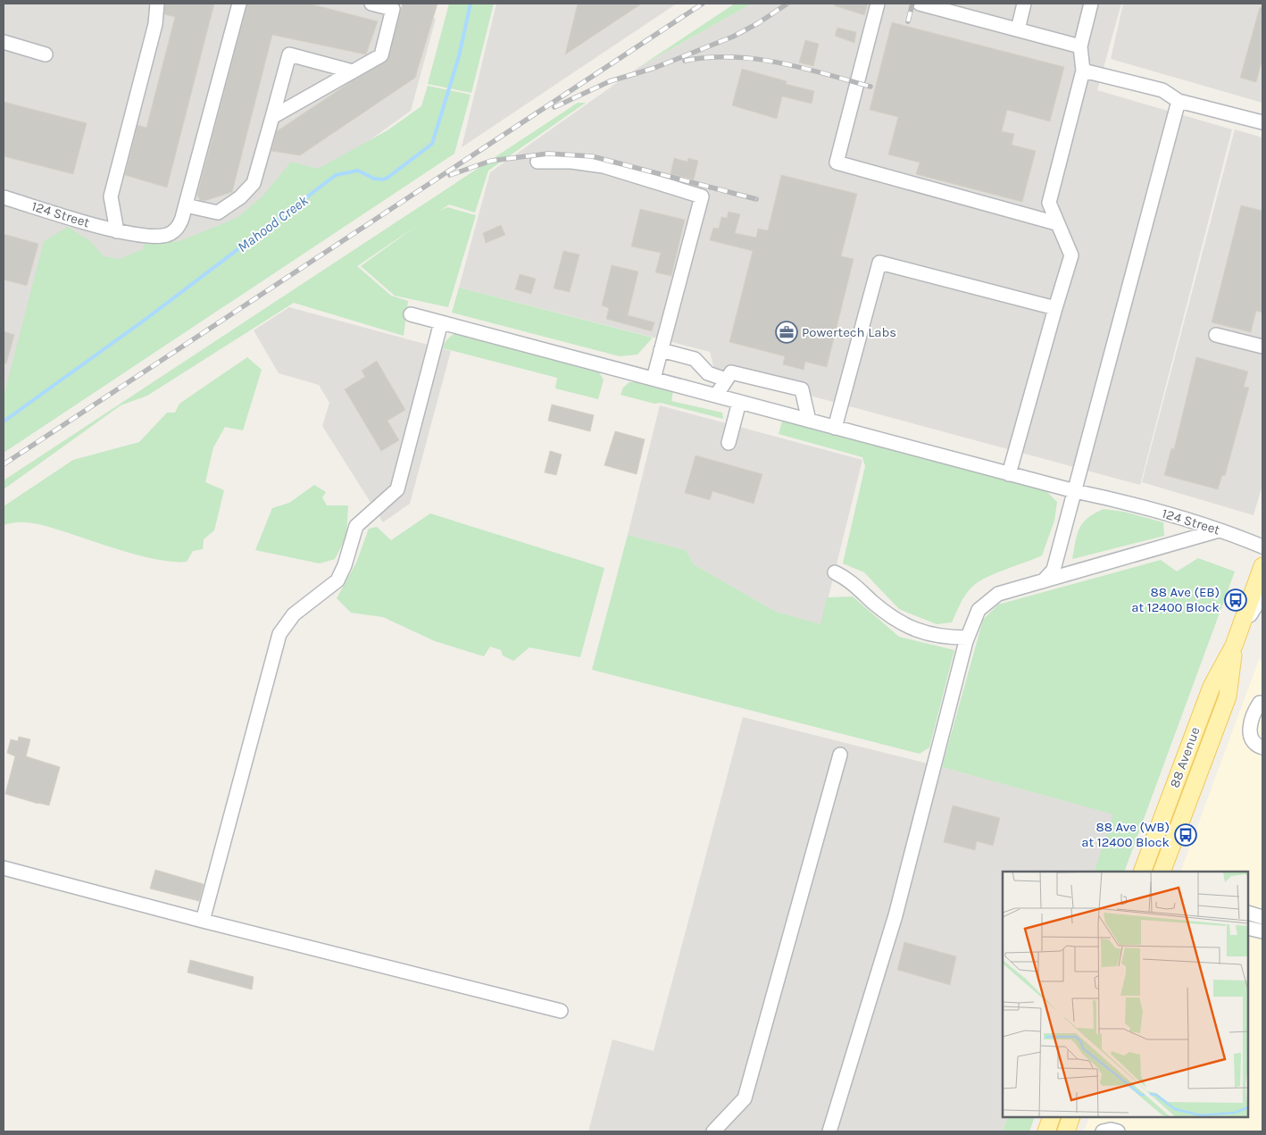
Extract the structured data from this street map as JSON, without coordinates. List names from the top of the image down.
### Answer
{
  "streets": {
    "main road": ["88 Avenue"],
    "street": ["124 Street"]
  },
  "water": ["Mahood Creek"],
  "places": {
    "office": ["Powertech Labs"],
    "bus stop": ["88 Ave (EB) at 12400 Block", "88 Ave (WB) at 12400 Block"]
  }
}
